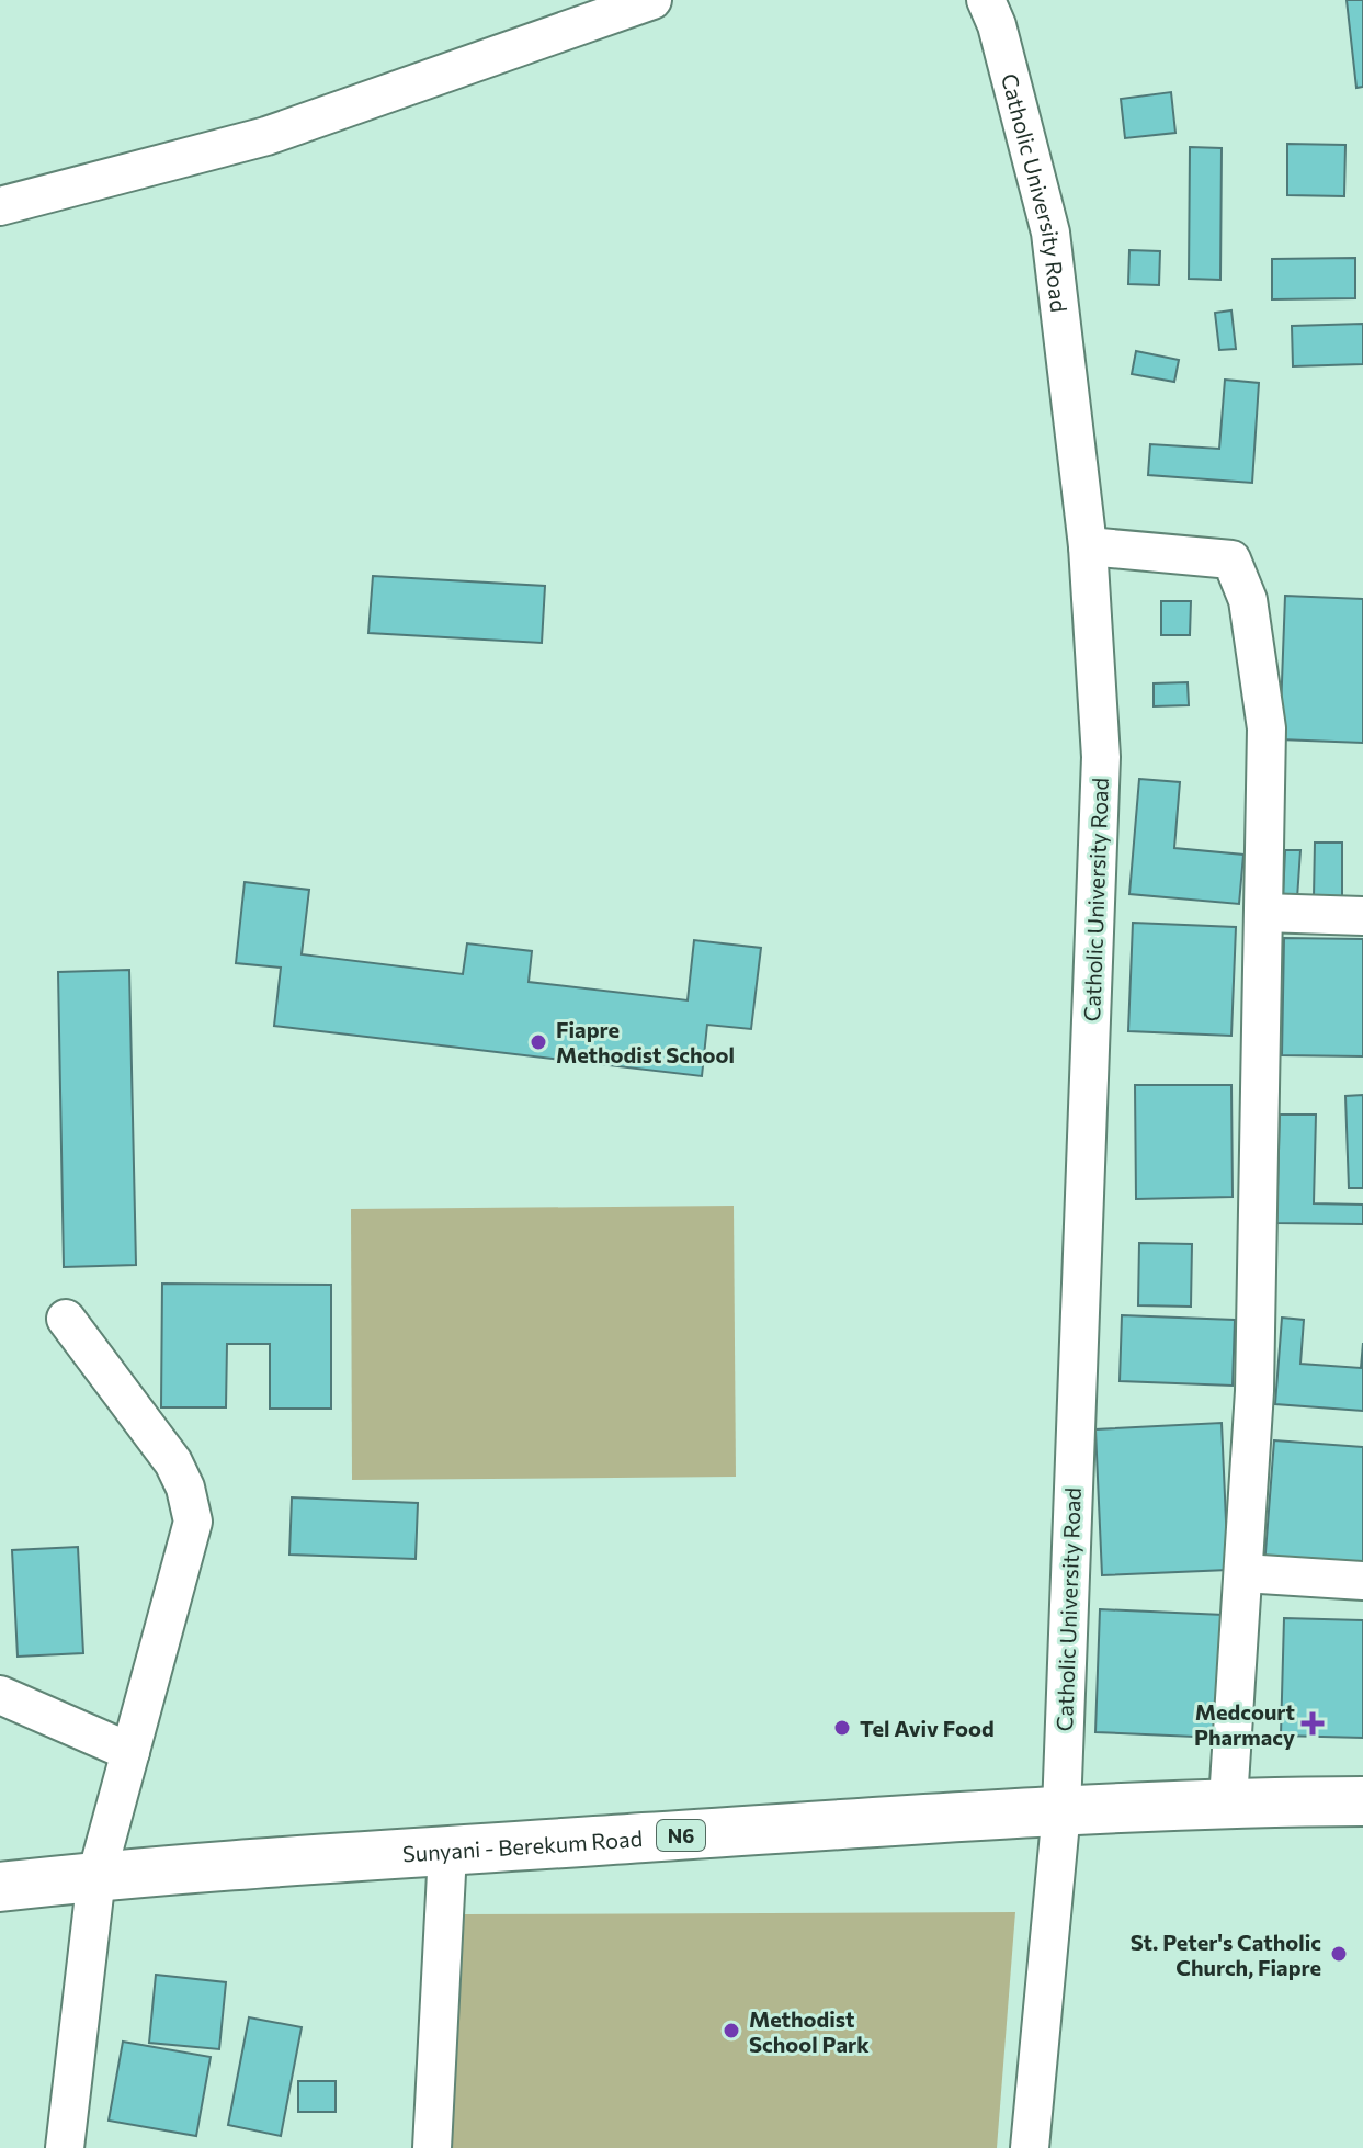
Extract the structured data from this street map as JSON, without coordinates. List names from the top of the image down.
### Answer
{
  "streets": {
    "main road": ["N6", "Sunyani - Berekum Road"],
    "street": ["Catholic University Road"]
  },
  "crossings": [
    ["Catholic University Road", "Sunyani - Berekum Road"]
  ],
  "places": {
    "other": [
      "Fiapre Methodist School",
      "Tel Aviv Food",
      "St. Peter's Catholic Church, Fiapre",
      "Methodist School Park"
    ],
    "health": ["Medcourt Pharmacy"]
  }
}
